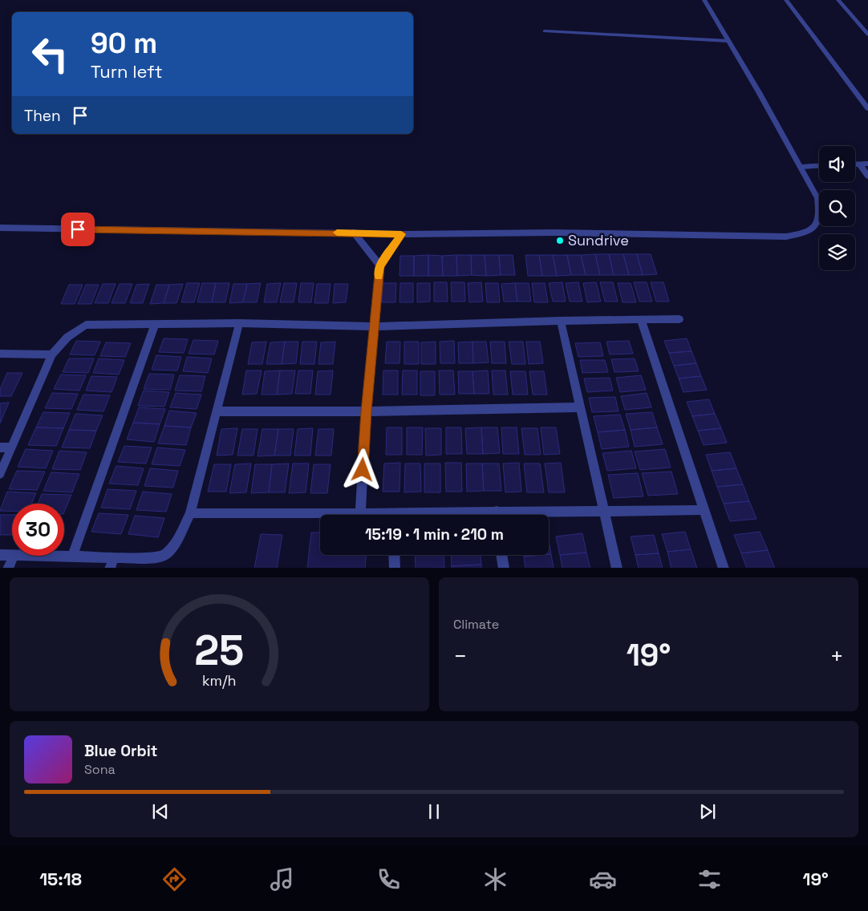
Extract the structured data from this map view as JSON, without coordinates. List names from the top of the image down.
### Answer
{
  "places": ["Sundrive"],
  "page": {
    "turn": ["90 m", "Turn left"],
    "then": "Then",
    "limit": "30",
    "trip": "15:19 · 1 min · 210 m",
    "tile": "Climate",
    "heat": ["−", "19°", "+"],
    "song": ["Blue Orbit", "Sona"],
    "tabs": ["15:18", "19°"],
    "gauge": ["25", "km/h"]
  }
}
